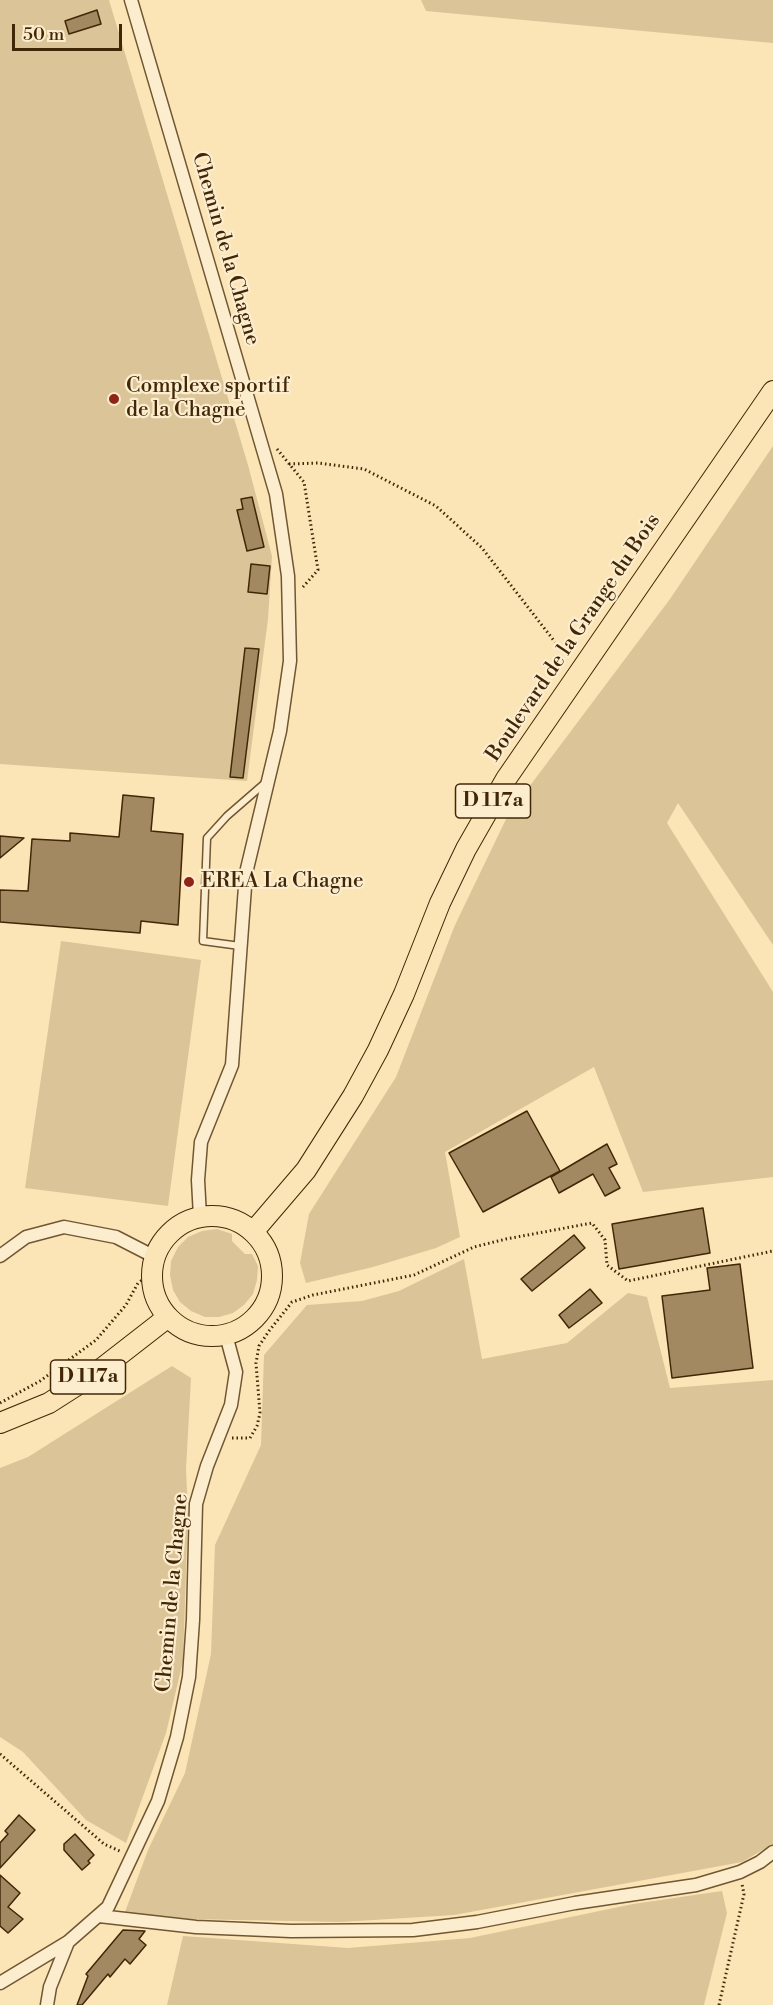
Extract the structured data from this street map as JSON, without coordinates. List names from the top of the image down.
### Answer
{
  "streets": {
    "main road": ["Boulevard de la Grange du Bois", "D 117a"],
    "street": ["Chemin de la Chagne"]
  },
  "crossings": [
    ["Chemin de la Chagne", "Boulevard de la Grange du Bois"],
    ["Chemin de la Chagne", "D 117a"],
    ["Boulevard de la Grange du Bois", "D 117a"]
  ],
  "places": ["Complexe sportif de la Chagne", "EREA La Chagne"],
  "scale_bar": "50 m"
}
